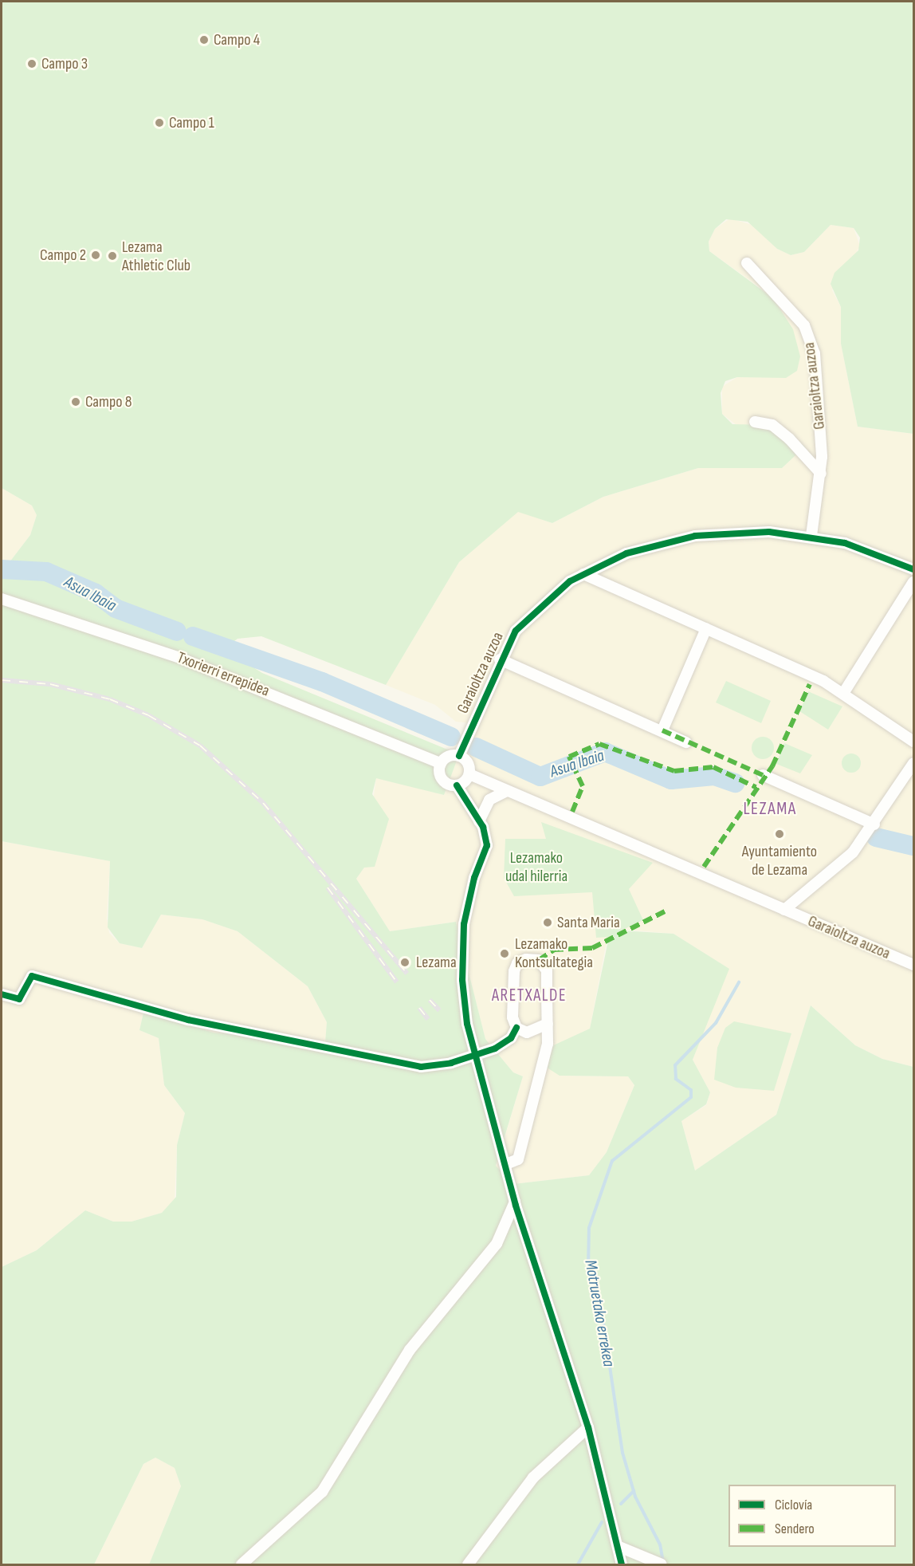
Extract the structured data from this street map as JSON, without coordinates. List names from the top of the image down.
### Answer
{
  "streets": {
    "street": ["Garaioltza auzoa", "Txorierri errepidea"]
  },
  "crossings": [
    ["Garaioltza auzoa", "Txorierri errepidea"]
  ],
  "districts": ["LEZAMA", "ARETXALDE"],
  "water": ["Asua Ibaia", "Motruetako errekea"],
  "parks": ["Lezamako udal hilerria"],
  "places": [
    "Campo 4",
    "Campo 3",
    "Campo 1",
    "Campo 2",
    "Lezama Athletic Club",
    "Campo 8",
    "Ayuntamiento de Lezama",
    "Santa Maria",
    "Lezamako Kontsultategia",
    "Lezama"
  ],
  "legend": ["Ciclovía", "Sendero"]
}
